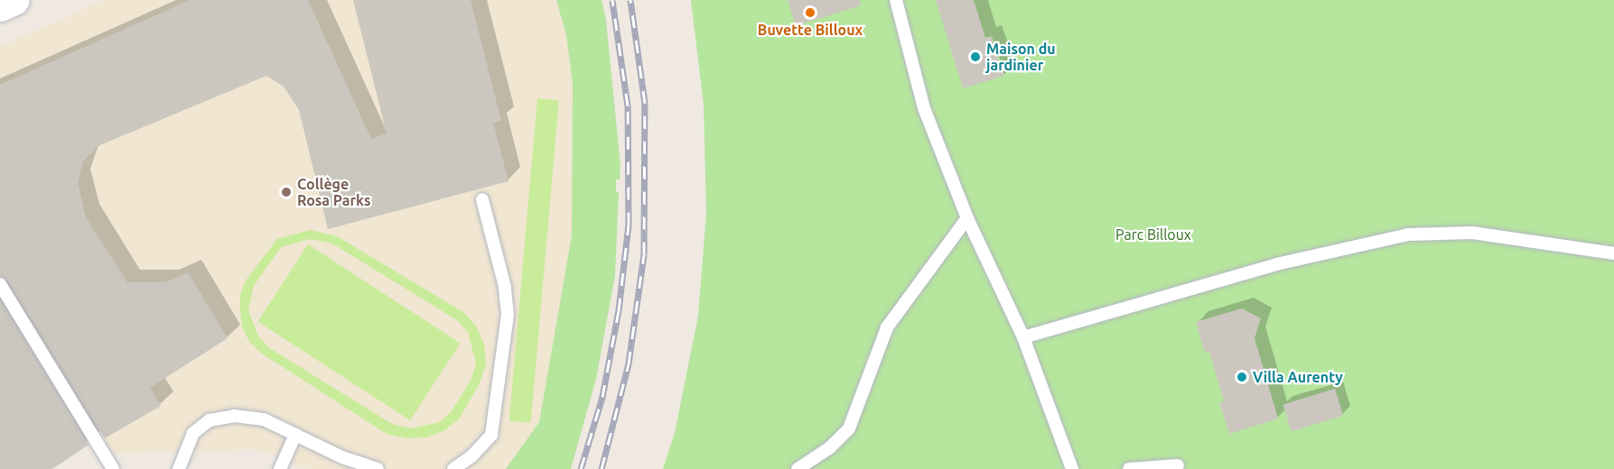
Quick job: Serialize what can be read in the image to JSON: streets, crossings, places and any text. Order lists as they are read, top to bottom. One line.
{"parks":["Parc Billoux"],"places":["Buvette Billoux","Maison du jardinier","Collège Rosa Parks","Villa Aurenty"]}
